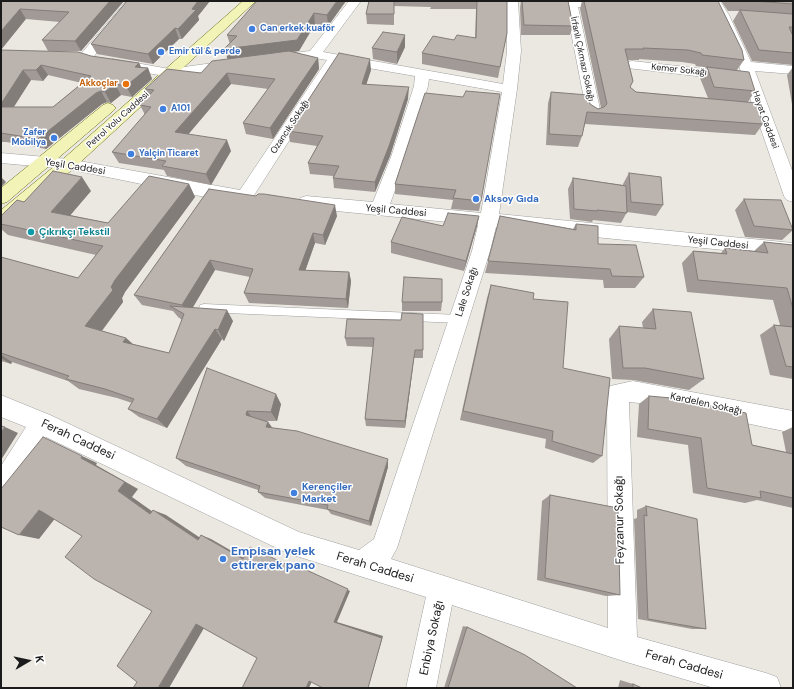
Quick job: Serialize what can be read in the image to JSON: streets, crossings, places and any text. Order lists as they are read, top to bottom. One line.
{"streets":{"main road":["Petrol Yolu Caddesi"],"street":["İrfanlı Çıkmazı Sokağı","Kemer Sokağı","Hayat Caddesi","Ozancık Sokağı","Yeşil Caddesi","Lale Sokağı","Kardelen Sokağı","Ferah Caddesi","Feyzanur Sokağı","Enbiya Sokağı"]},"crossings":[["Kemer Sokağı","Hayat Caddesi"],["Petrol Yolu Caddesi","Yeşil Caddesi"],["Ozancık Sokağı","Yeşil Caddesi"],["Yeşil Caddesi","Lale Sokağı"],["Lale Sokağı","Ferah Caddesi"],["Kardelen Sokağı","Feyzanur Sokağı"],["Ferah Caddesi","Feyzanur Sokağı"],["Ferah Caddesi","Enbiya Sokağı"]],"places":["Can erkek kuaför","Emir tül & perde","Akkoçlar","A101","Zafer Mobilya","Yalçin Ticaret","Aksoy Gıda","Çıkrıkçı Tekstil","Kerençiler Market","Empisan yelek ettirerek pano"],"north":"right"}
